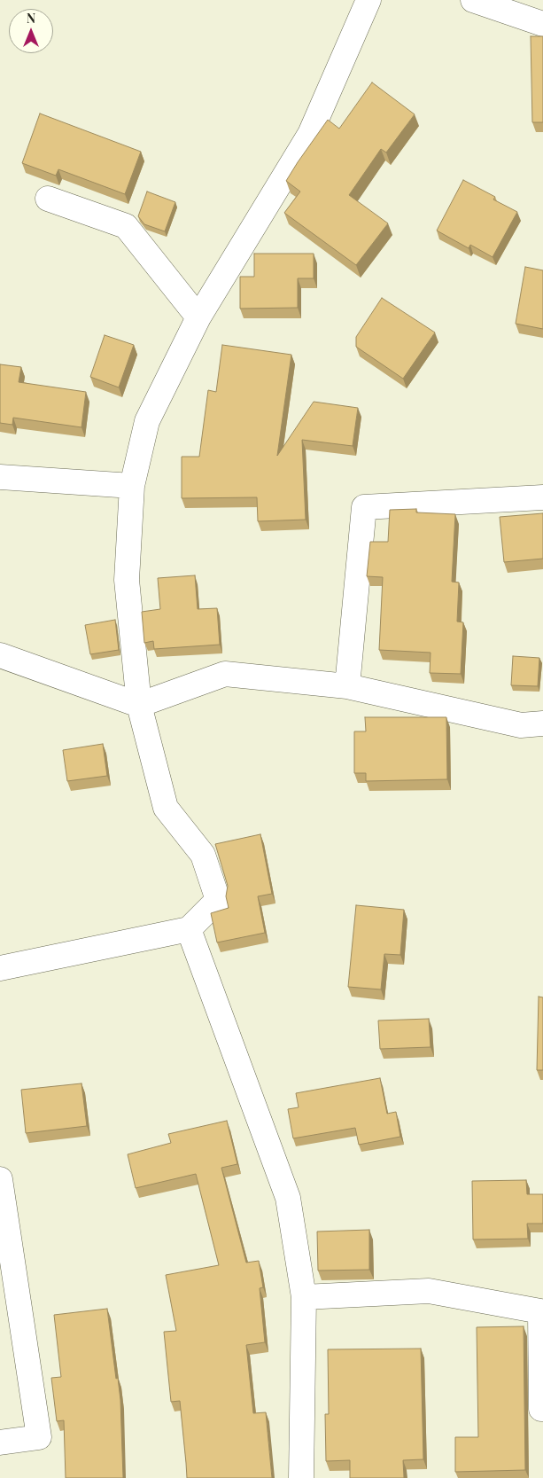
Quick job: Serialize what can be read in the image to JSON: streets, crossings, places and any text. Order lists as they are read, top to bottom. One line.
{"north":"top"}
